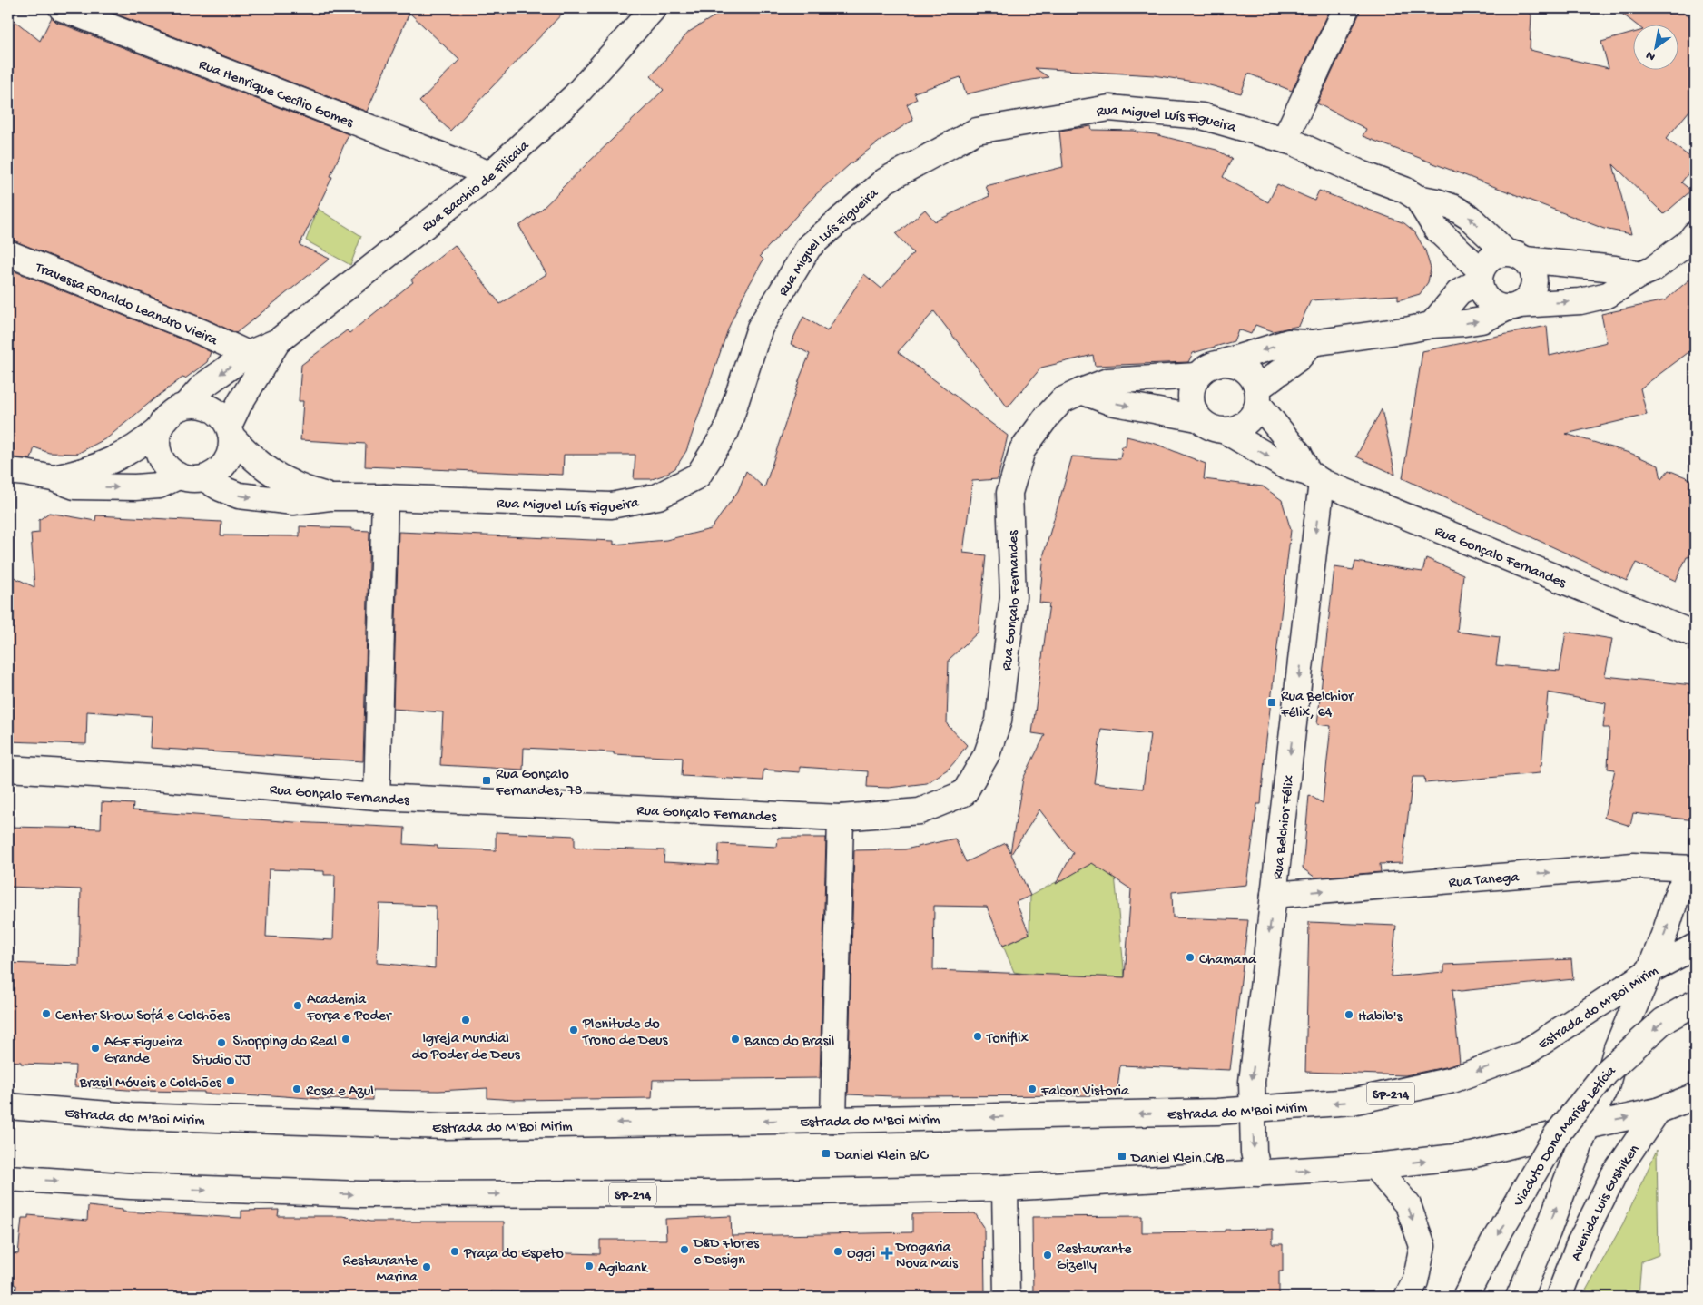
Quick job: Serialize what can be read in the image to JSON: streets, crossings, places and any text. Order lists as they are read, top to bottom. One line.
{"streets":{"street":["Rua Henrique Cecílio Gomes","Rua Miguel Luís Figueira","Rua Bacchio de Filicaia","Travessa Ronaldo Leandro Vieira","Rua Gonçalo Fernandes","Rua Belchior Félix","Rua Tanega","Estrada do M'Boi Mirim","SP-214","Viaduto Dona Marisa Letícia","Avenida Luis Gushiken"]},"crossings":[["Rua Henrique Cecílio Gomes","Rua Bacchio de Filicaia"],["Rua Miguel Luís Figueira","Rua Bacchio de Filicaia"],["Rua Bacchio de Filicaia","Travessa Ronaldo Leandro Vieira"],["Rua Gonçalo Fernandes","Rua Belchior Félix"],["Rua Belchior Félix","Rua Tanega"],["Rua Belchior Félix","Estrada do M'Boi Mirim"],["Rua Belchior Félix","SP-214"]],"one_way":["Rua Belchior Félix","Rua Tanega"],"places":{"transit":["Rua Belchior Félix, 64","Rua Gonçalo Fernandes, 78","Daniel Klein B/C","Daniel Klein C/B"],"other":["Chamana","Academia Força e Poder","Center Show Sofá e Colchões","Habib's","Igreja Mundial do Poder de Deus","Plenitude do Trono de Deus","Toniflix","Shopping do Real","Banco do Brasil","Studio JJ","AGF Figueira Grande","Brasil Móveis e Colchões","Rosa e Azul","Falcon Vistoria","D&D Flores e Design","Praça do Espeto","Oggi","Restaurante Gizelly","Agibank","Restaurante Marina"],"health":["Drogaria Nova Mais"]},"north":"bottom left"}
